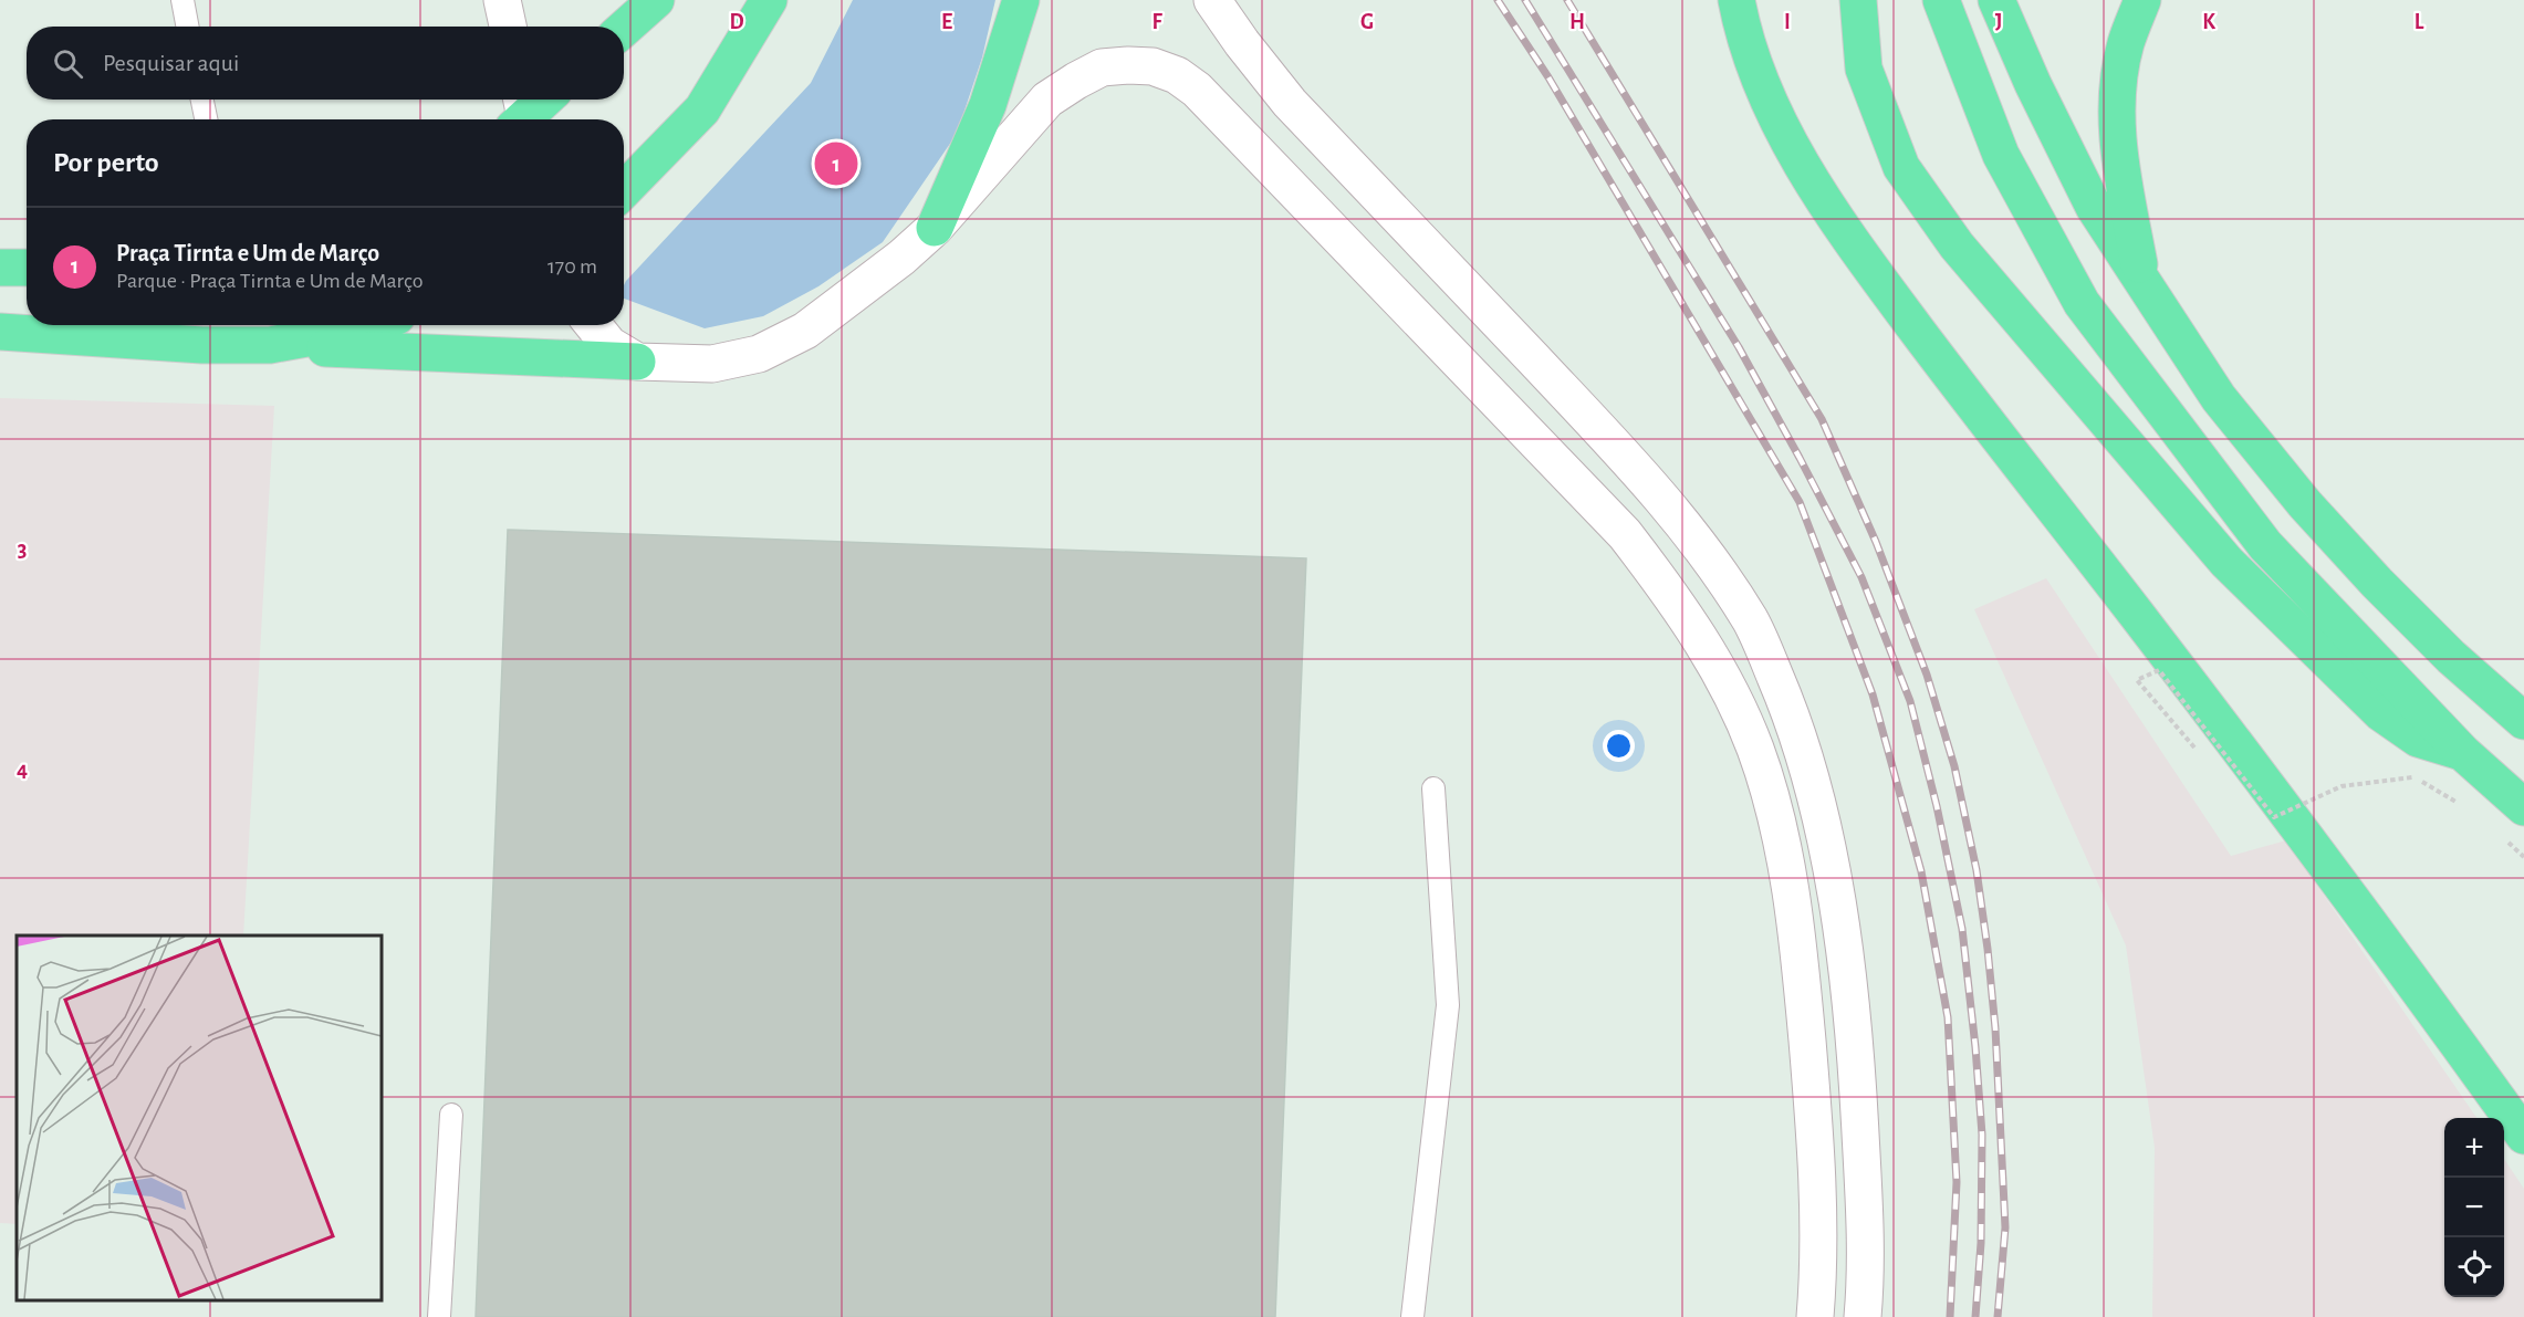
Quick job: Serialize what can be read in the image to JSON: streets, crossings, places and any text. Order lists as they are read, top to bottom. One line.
{"page":{"search":"Pesquisar aqui","heading":"Por perto","pins":"1","list":[{"mark":"1","name":"Praça Tirnta e Um de Março","note":"Parque · Praça Tirnta e Um de Março","value":"170 m"}],"map_buttons":["+","−"]},"grid":{"columns":["D","E","F","G","H","I","J","K","L"],"rows":["3","4"]}}
